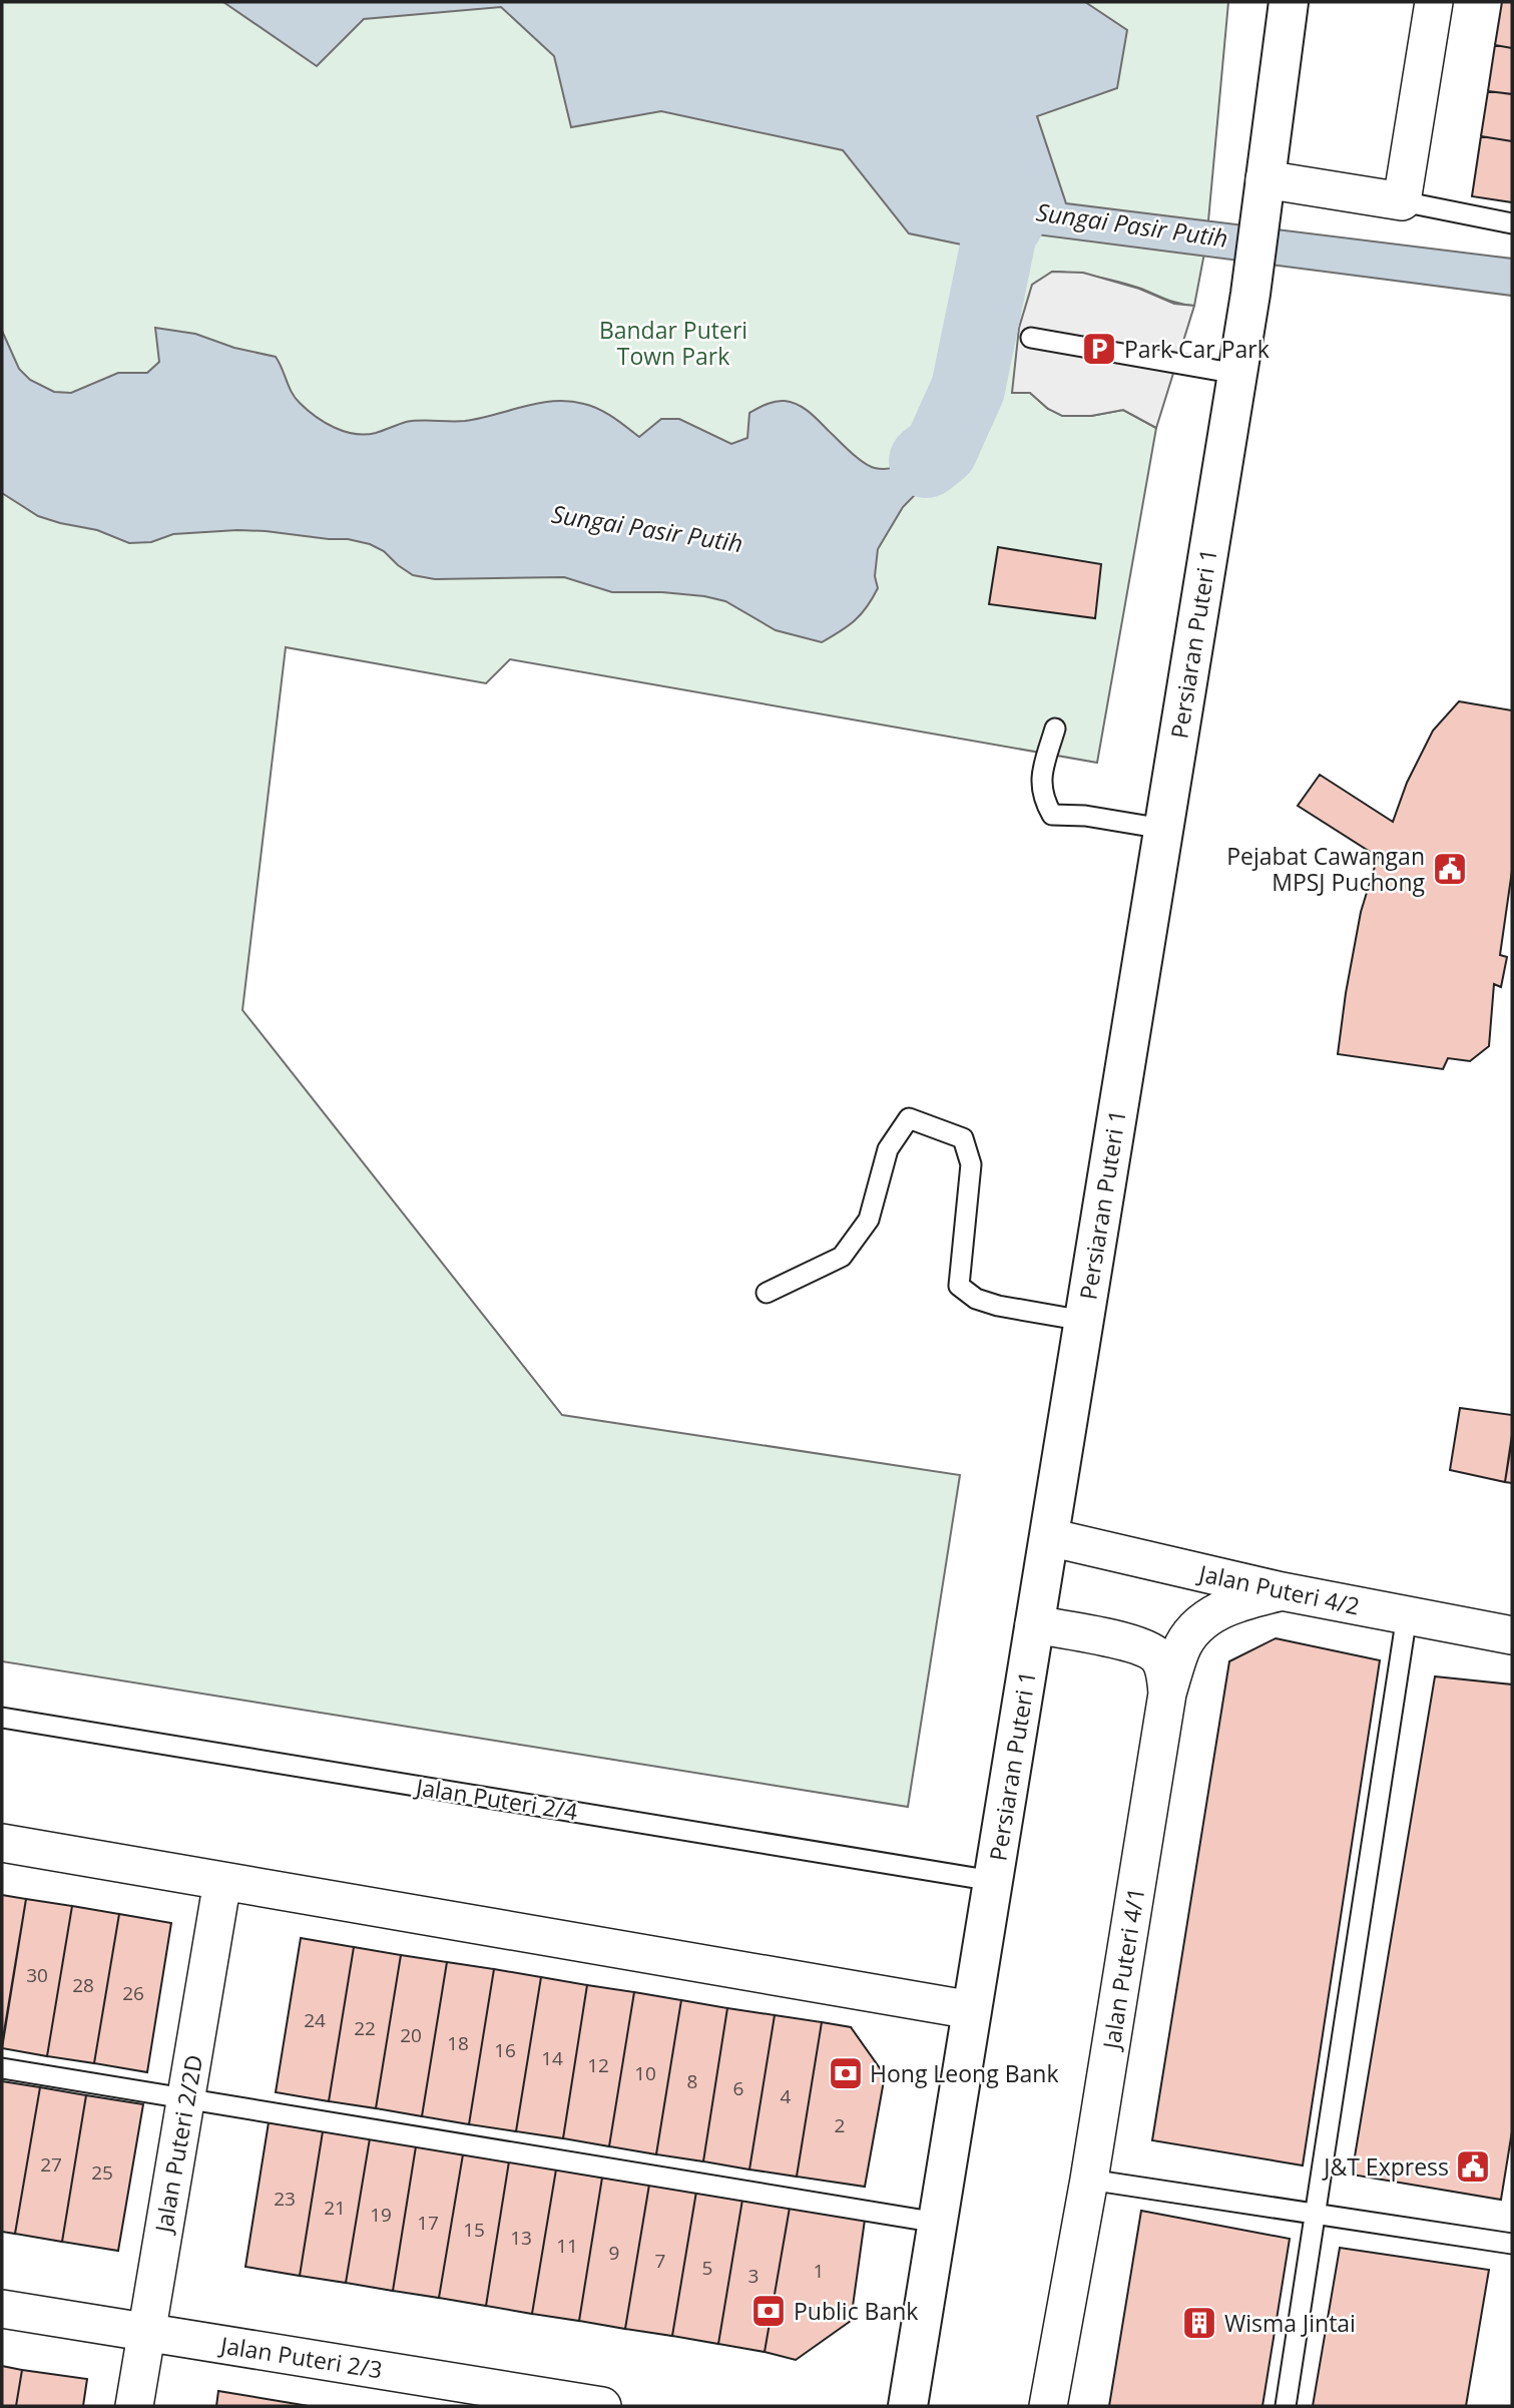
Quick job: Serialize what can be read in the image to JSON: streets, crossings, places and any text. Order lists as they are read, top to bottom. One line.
{"streets":{"street":["Persiaran Puteri 1","Jalan Puteri 4/2","Jalan Puteri 4/1","Jalan Puteri 2/2D","Jalan Puteri 2/3"],"lane":["Jalan Puteri 2/4"]},"crossings":[["Persiaran Puteri 1","Jalan Puteri 4/2"],["Persiaran Puteri 1","Jalan Puteri 2/4"],["Persiaran Puteri 1","Jalan Puteri 4/1"],["Jalan Puteri 2/2D","Jalan Puteri 2/3"]],"water":["Sungai Pasir Putih"],"parks":["Bandar Puteri Town Park"],"places":{"parking":["Park Car Park"],"public building":["Pejabat Cawangan MPSJ Puchong","J&T Express"],"bank":["Hong Leong Bank","Public Bank"],"building":["Wisma Jintai"]},"house_numbers":["30","28","26","24","22","20","18","16","14","12","10","8","6","4","2","27","25","23","21","19","17","15","13","11","9","7","5","1","3"]}
